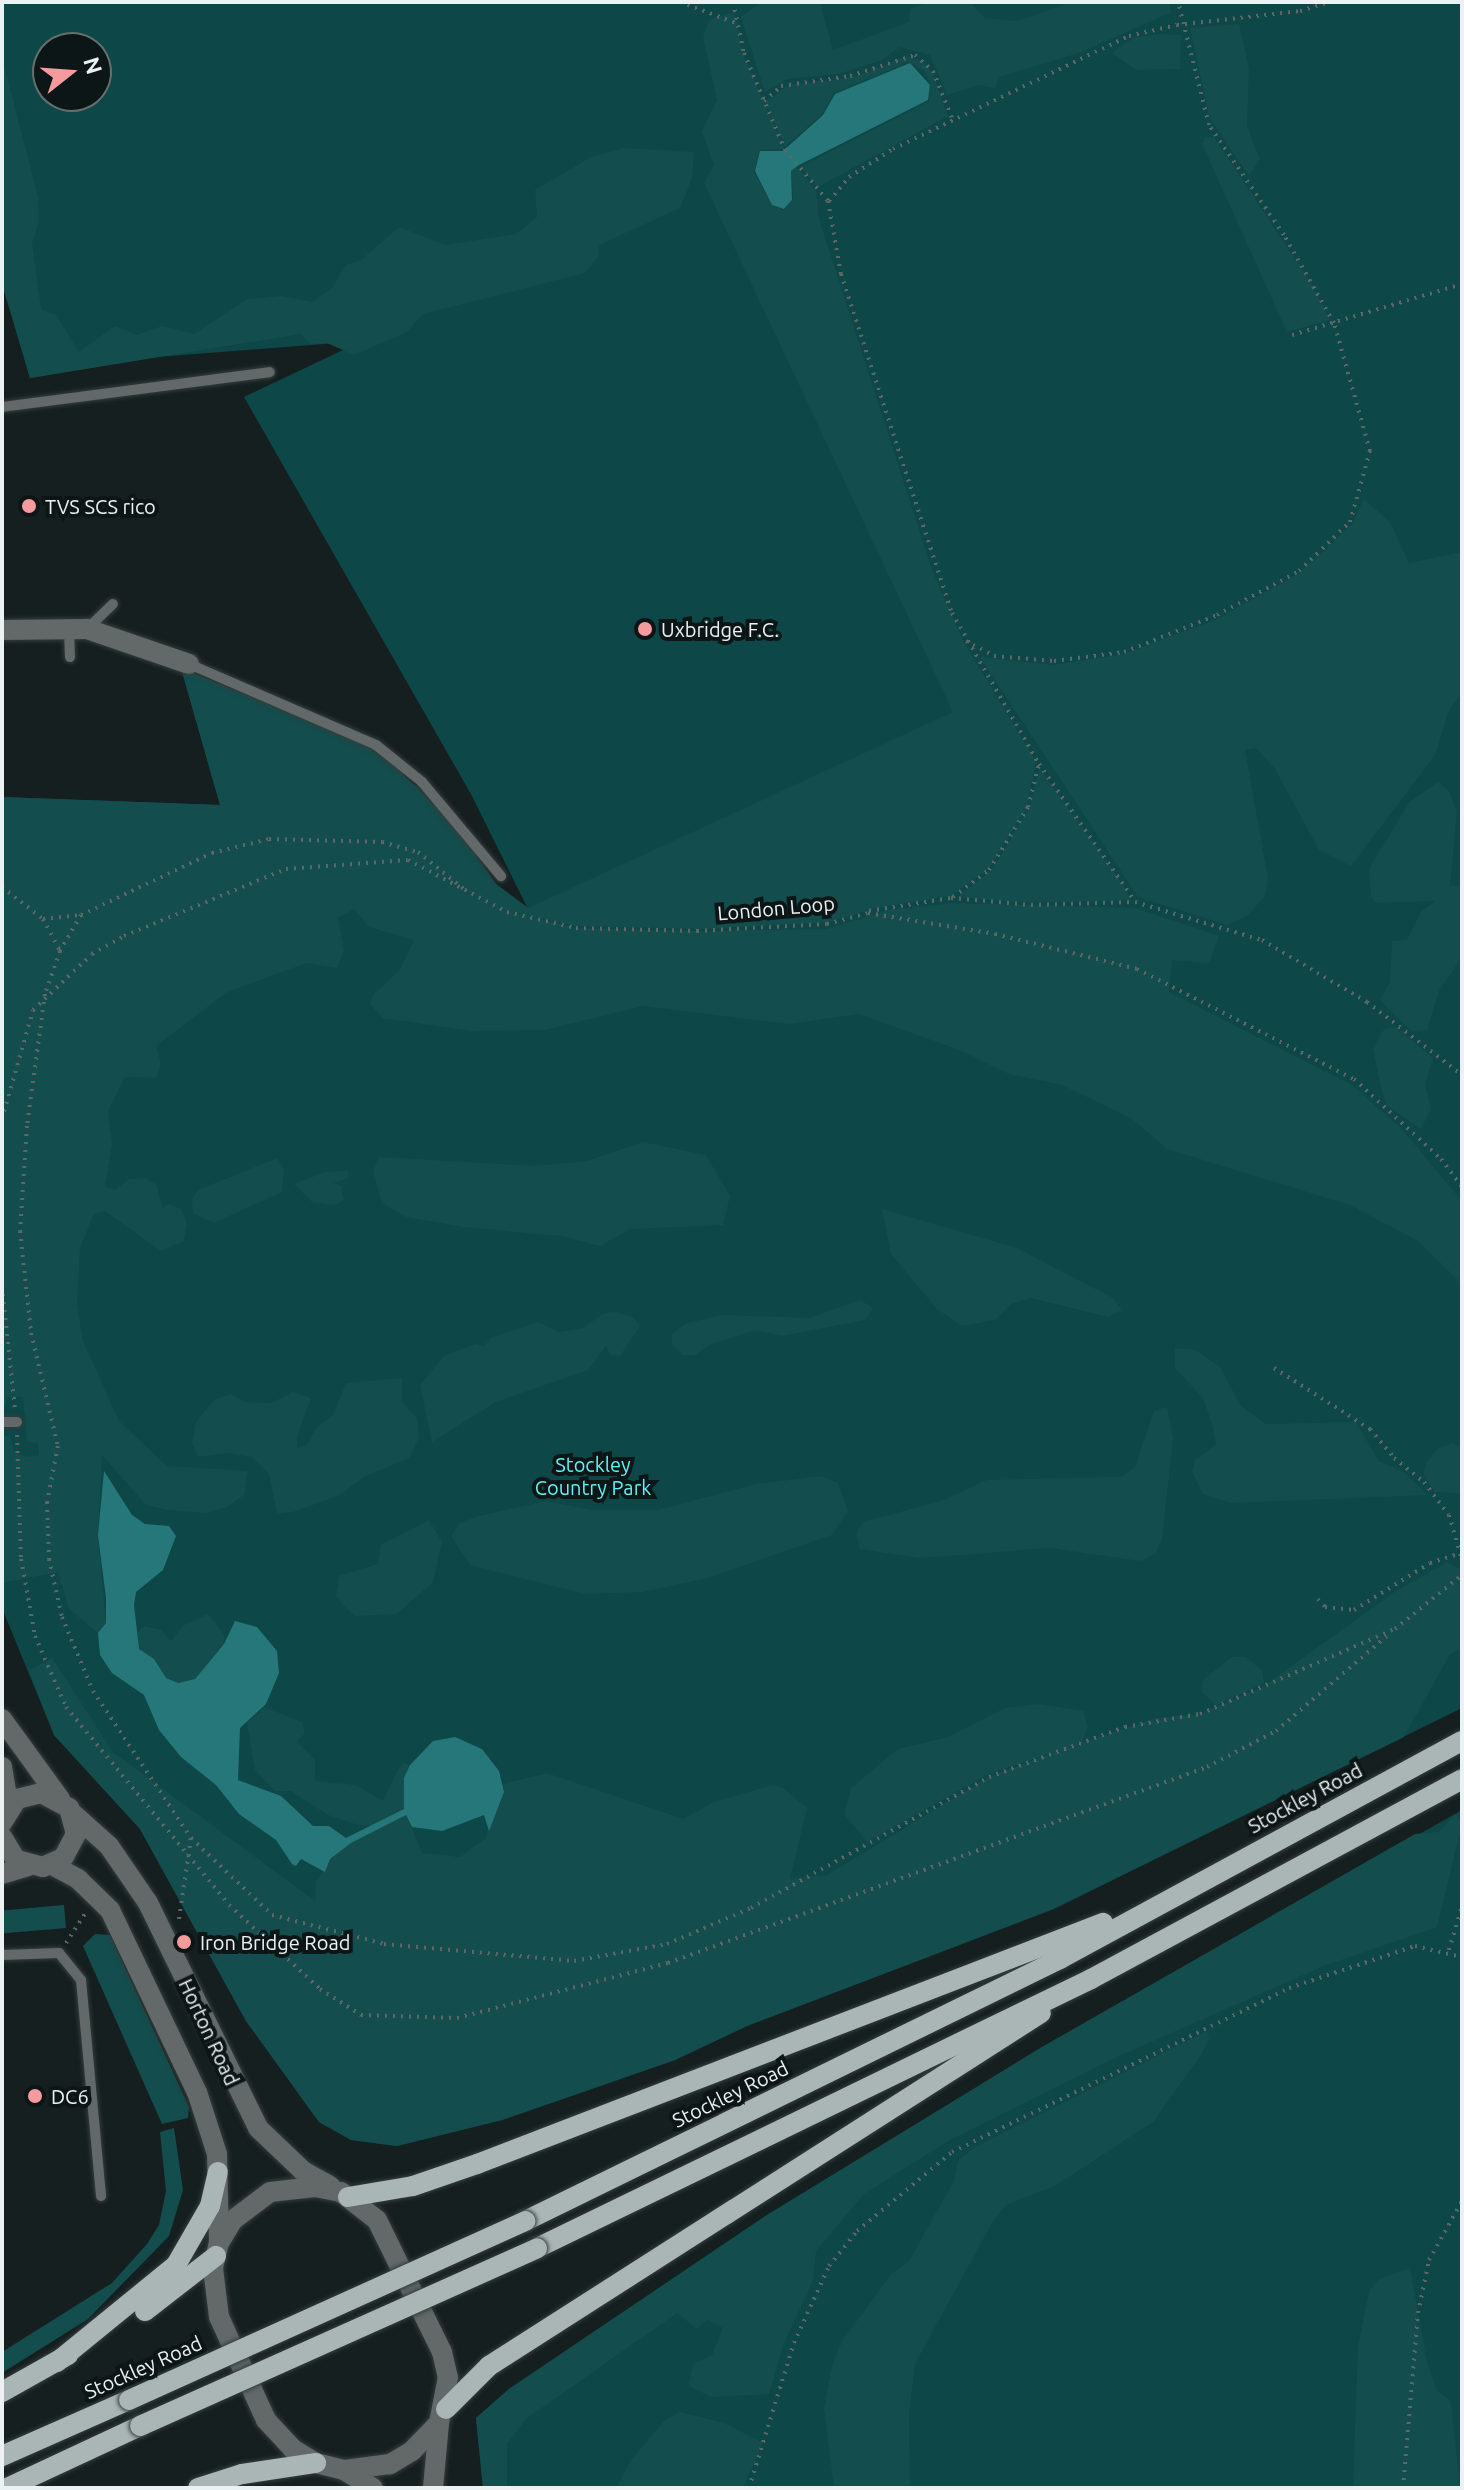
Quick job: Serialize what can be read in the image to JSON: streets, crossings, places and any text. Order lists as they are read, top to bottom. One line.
{"streets":{"main road":["Stockley Road"],"street":["Horton Road"],"path":["London Loop"]},"parks":["Stockley Country Park"],"places":["TVS SCS rico","Uxbridge F.C.","Iron Bridge Road","DC6"],"north":"right"}
